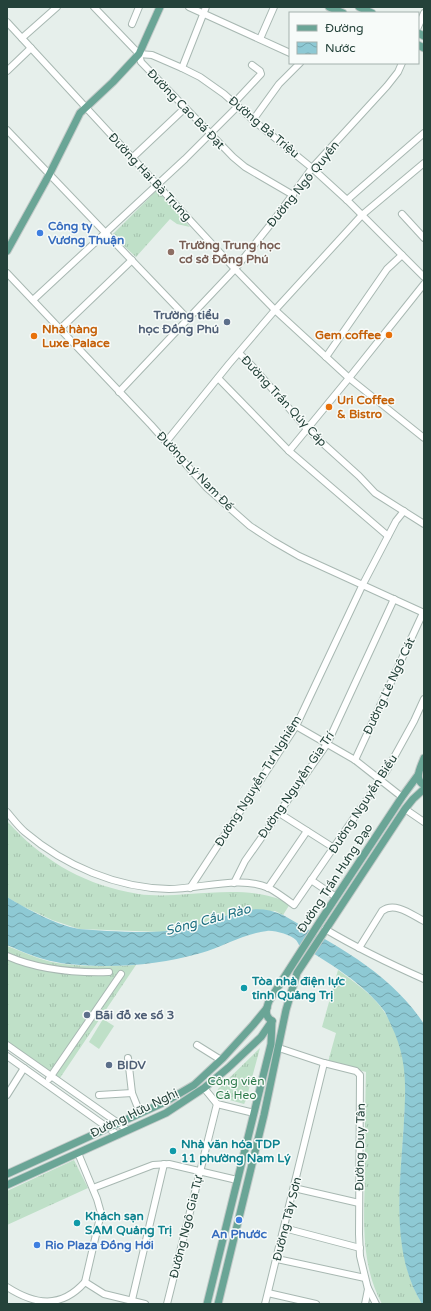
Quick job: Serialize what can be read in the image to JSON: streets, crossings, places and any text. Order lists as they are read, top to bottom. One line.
{"streets":{"main road":["Đường Trần Hưng Đạo","Đường Hữu Nghị"],"street":["Đường Cao Bá Đạt","Đường Bà Triệu","Đường Hai Bà Trưng","Đường Ngô Quyền","Đường Trần Qúy Cáp","Đường Lý Nam Đế","Đường Lê Ngô Cát","Đường Nguyễn Tư Nghiêm","Đường Nguyễn Gia Trí","Đường Nguyễn Biểu","Đường Duy Tân","Đường Tây Sơn","Đường Ngô Gia Tự"]},"crossings":[["Đường Cao Bá Đạt","Đường Bà Triệu"],["Đường Cao Bá Đạt","Đường Ngô Quyền"],["Đường Bà Triệu","Đường Ngô Quyền"],["Đường Hai Bà Trưng","Đường Ngô Quyền"],["Đường Ngô Quyền","Đường Lý Nam Đế"],["Đường Trần Qúy Cáp","Đường Nguyễn Tư Nghiêm"],["Đường Lý Nam Đế","Đường Lê Ngô Cát"],["Đường Lý Nam Đế","Đường Nguyễn Tư Nghiêm"],["Đường Lý Nam Đế","Đường Nguyễn Gia Trí"],["Đường Trần Hưng Đạo","Đường Hữu Nghị"],["Đường Trần Hưng Đạo","Đường Duy Tân"],["Đường Duy Tân","Đường Tây Sơn"]],"water":["Sông Cầu Rào"],"parks":["Công viên Cá Heo"],"places":["Công ty Vương Thuận","Trường Trung học cơ sở Đồng Phú","Trường tiểu học Đồng Phú","Gem coffee","Nhà hàng Luxe Palace","Uri Coffee & Bistro","Tòa nhà điện lực tỉnh Quảng Trị","Bãi đỗ xe số 3","BIDV","Nhà văn hóa TDP 11 phường Nam Lý","An Phước","Khách sạn SAM Quảng Trị","Rio Plaza Đồng Hới"],"legend":["Đường","Nước"]}
